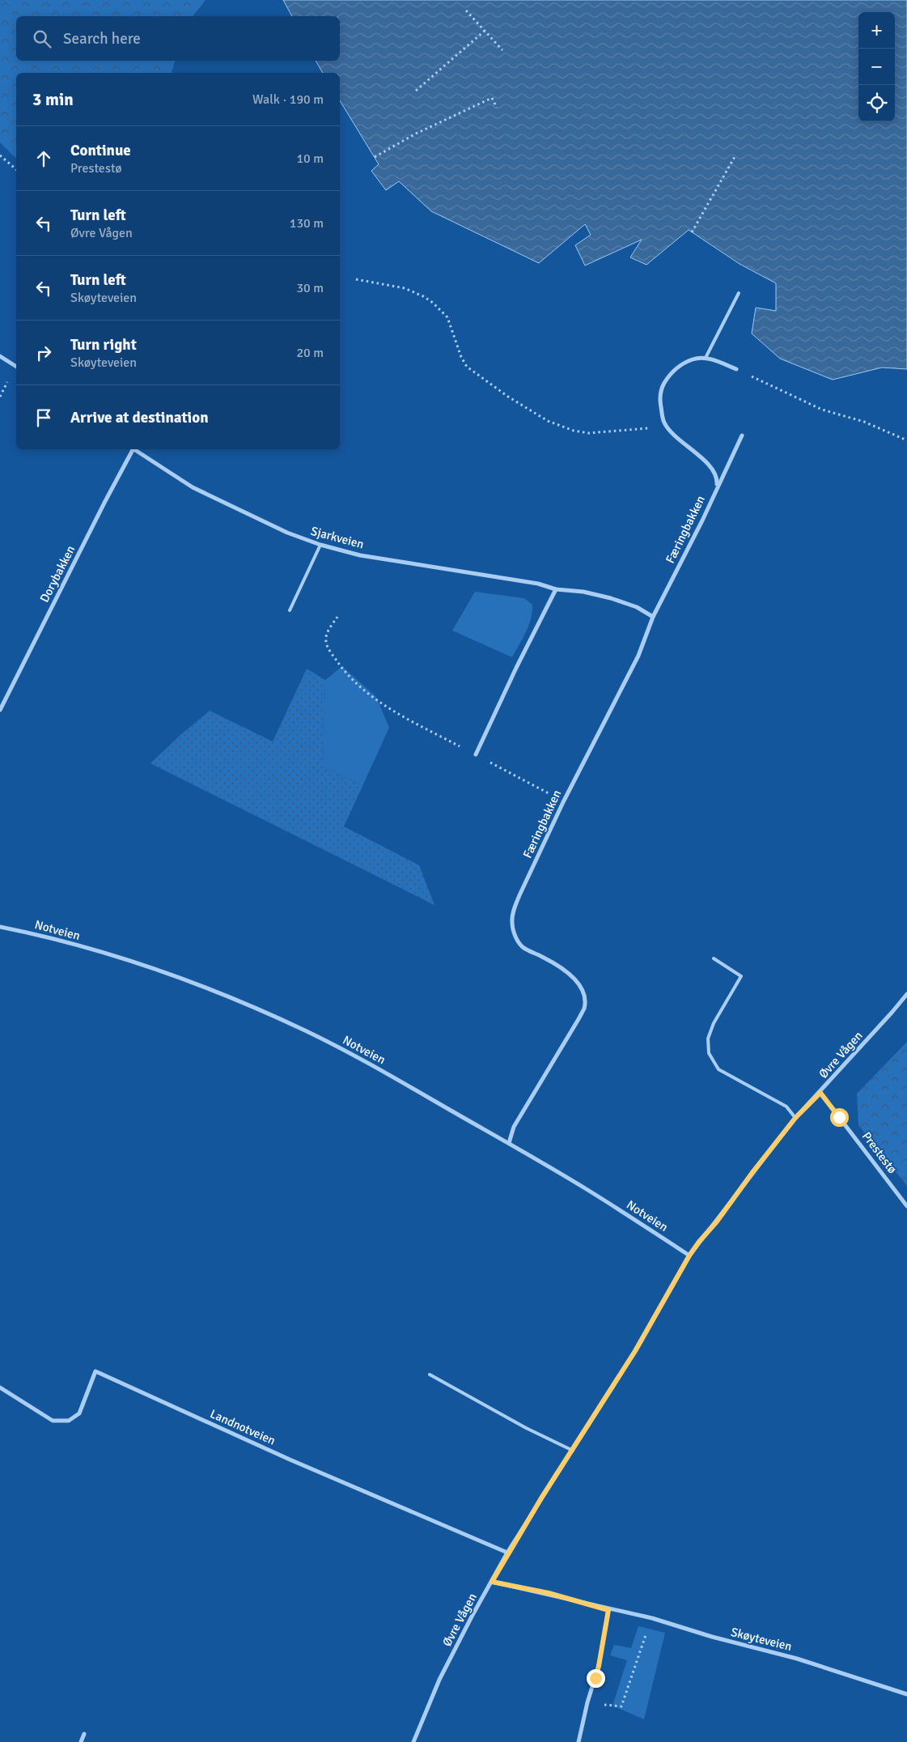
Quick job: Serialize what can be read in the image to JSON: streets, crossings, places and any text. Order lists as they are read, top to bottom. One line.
{"streets":{"street":["Færingbakken","Sjarkveien","Dorybakken","Notveien","Øvre Vågen","Prestestø","Landnotveien","Skøyteveien"]},"crossings":[["Færingbakken","Sjarkveien"],["Færingbakken","Notveien"],["Notveien","Øvre Vågen"],["Øvre Vågen","Prestestø"],["Øvre Vågen","Landnotveien"],["Øvre Vågen","Skøyteveien"]],"page":{"map_buttons":["+","−"],"search":"Search here","heading":["3 min","Walk · 190 m"],"list":[["Continue","Prestestø","10 m"],["Turn left","Øvre Vågen","130 m"],["Turn left","Skøyteveien","30 m"],["Turn right","Skøyteveien","20 m"],"Arrive at destination"]}}
